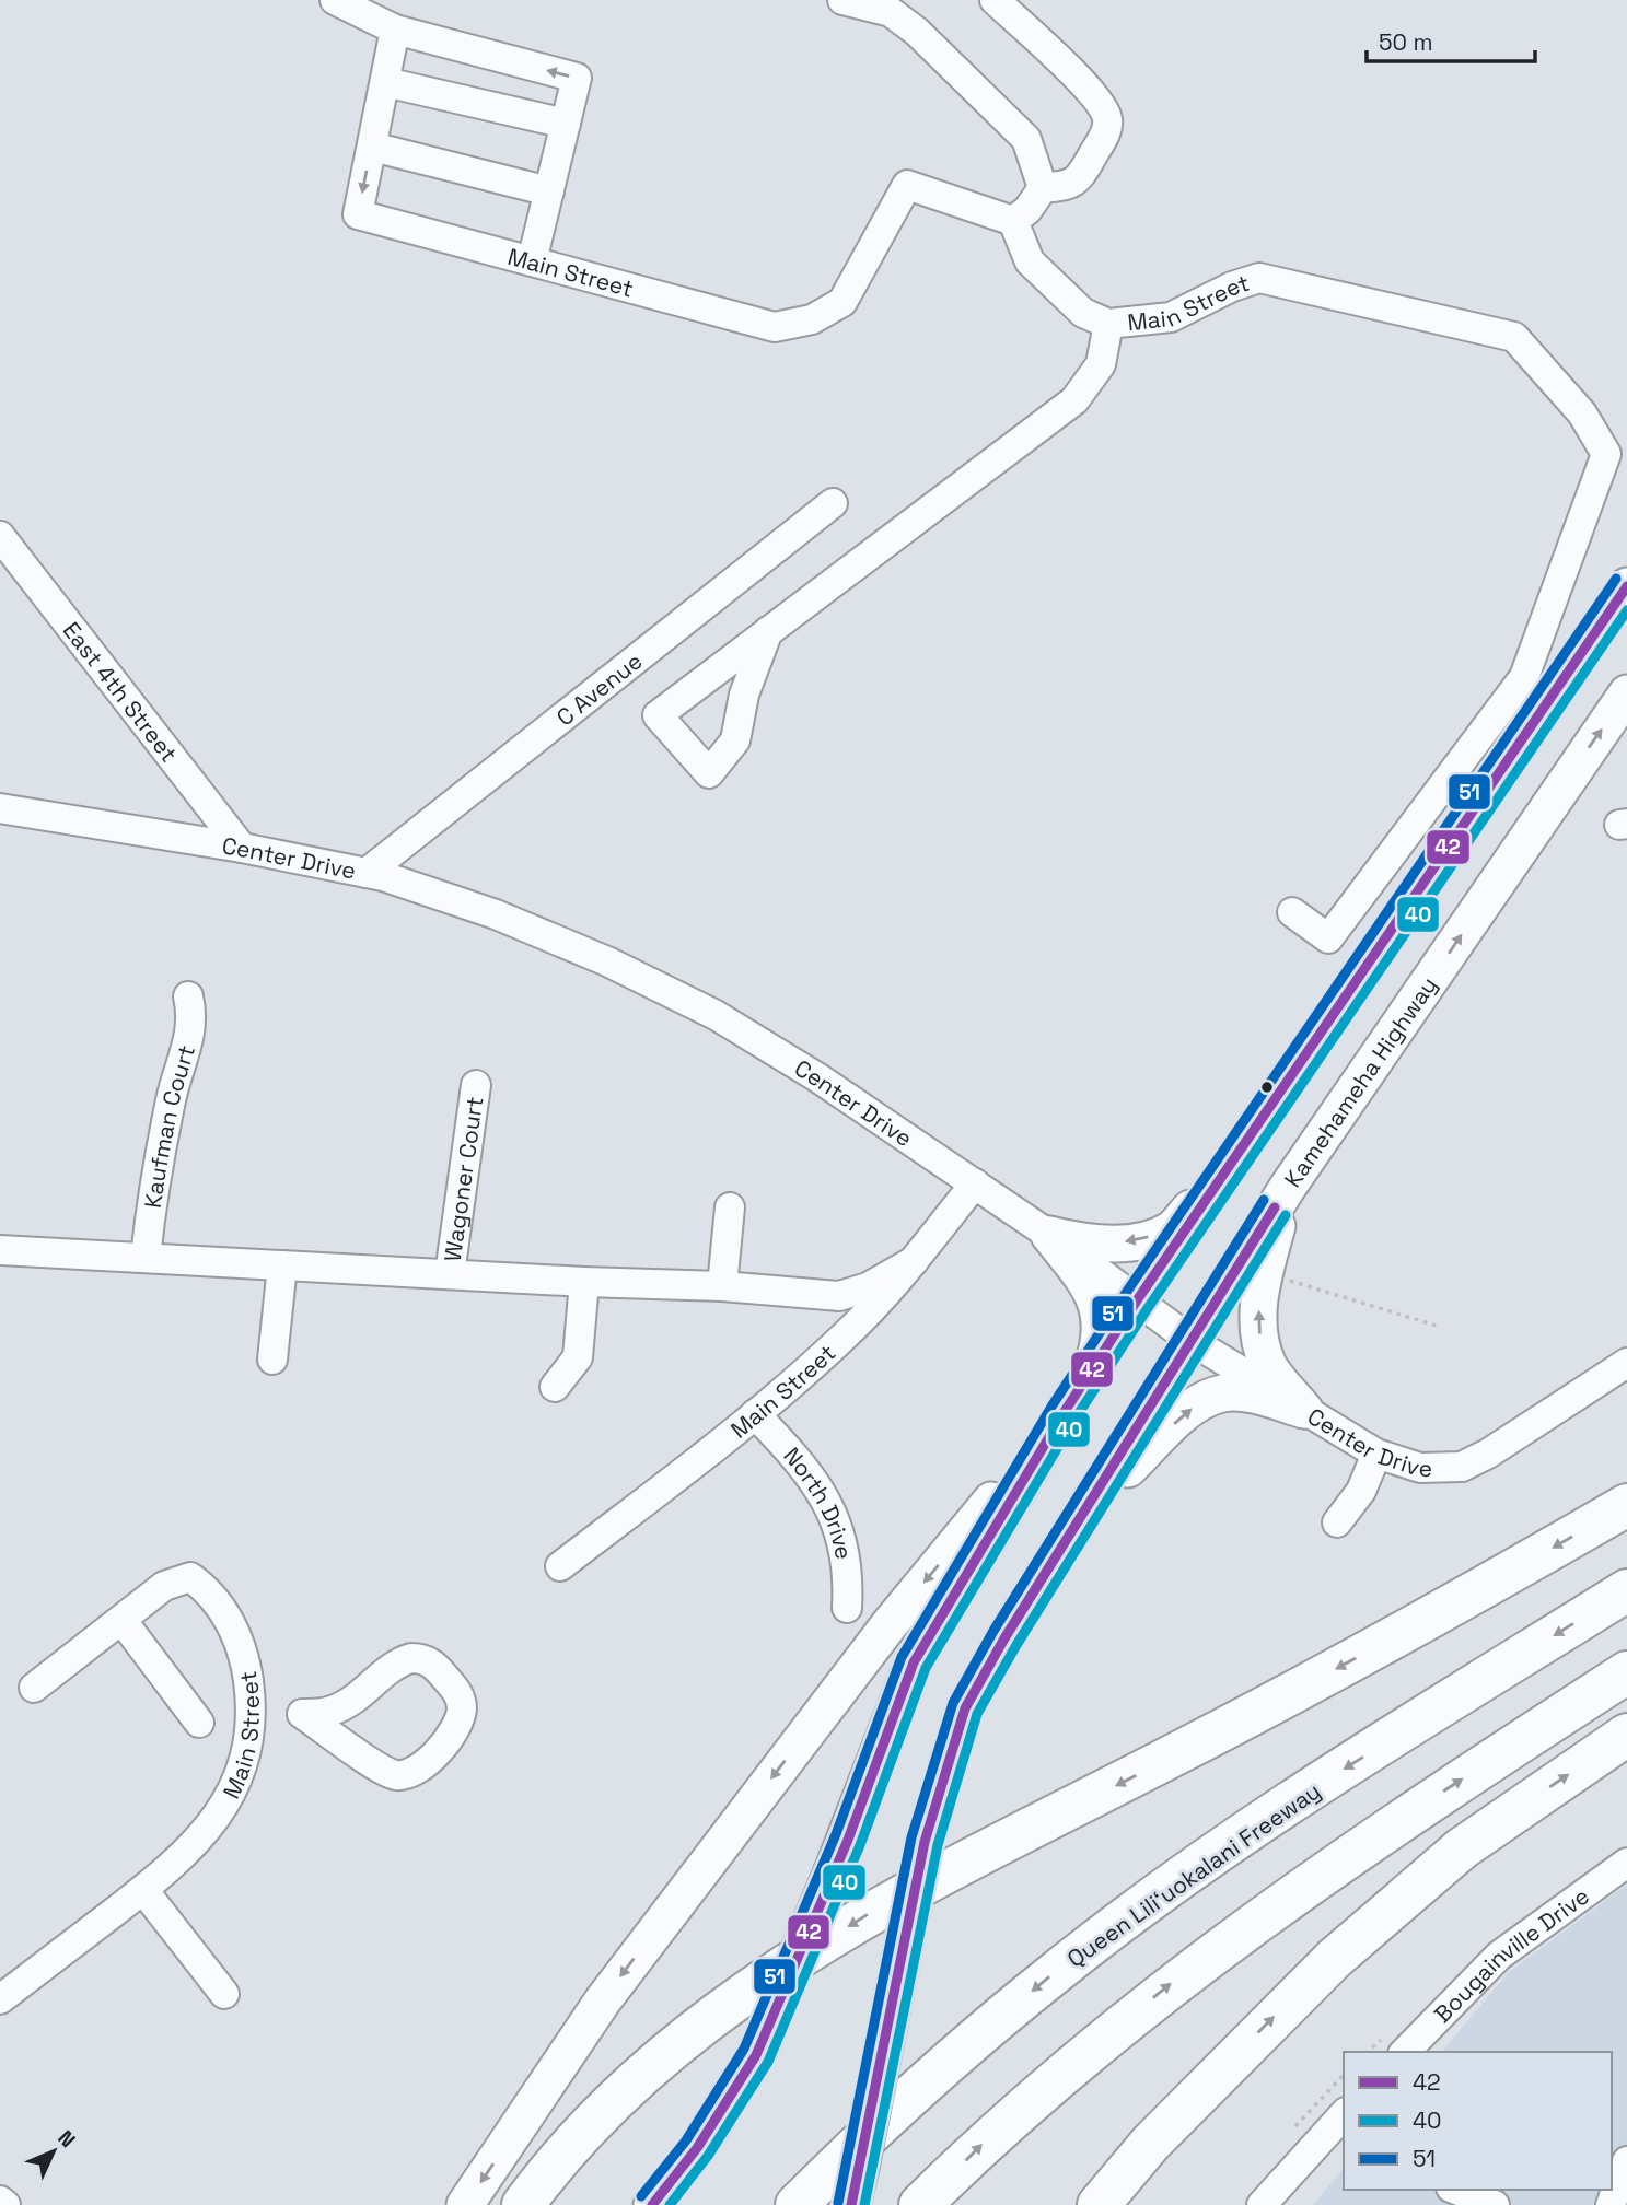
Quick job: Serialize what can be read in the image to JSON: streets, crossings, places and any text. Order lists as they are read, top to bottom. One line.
{"streets":{"highway":["Queen Liliʻuokalani Freeway"],"main road":["Kamehameha Highway"],"street":["Main Street","C Avenue","East 4th Street","Center Drive","Kaufman Court","Wagoner Court","North Drive","Bougainville Drive"]},"crossings":[["Main Street","Center Drive"],["Main Street","North Drive"],["C Avenue","Center Drive"],["East 4th Street","Center Drive"],["Center Drive","Kamehameha Highway"]],"lines":["transit line 51","transit line 42","transit line 40"],"legend":["42","40","51"],"scale_bar":"50 m","north":"top right"}
